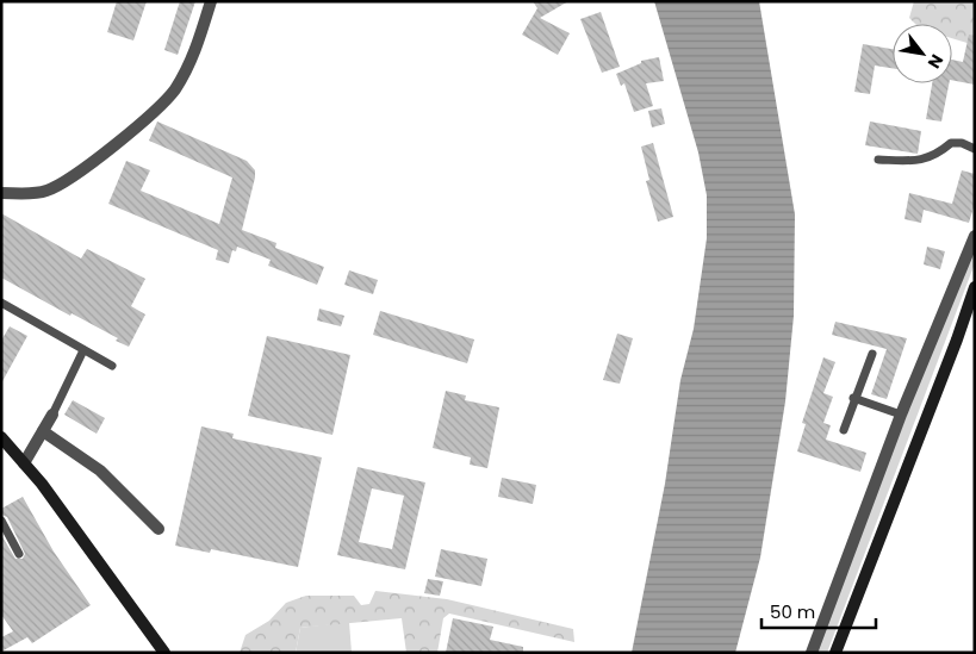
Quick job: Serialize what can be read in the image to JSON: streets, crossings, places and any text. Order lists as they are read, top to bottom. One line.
{"scale_bar":"50 m","north":"bottom right"}
